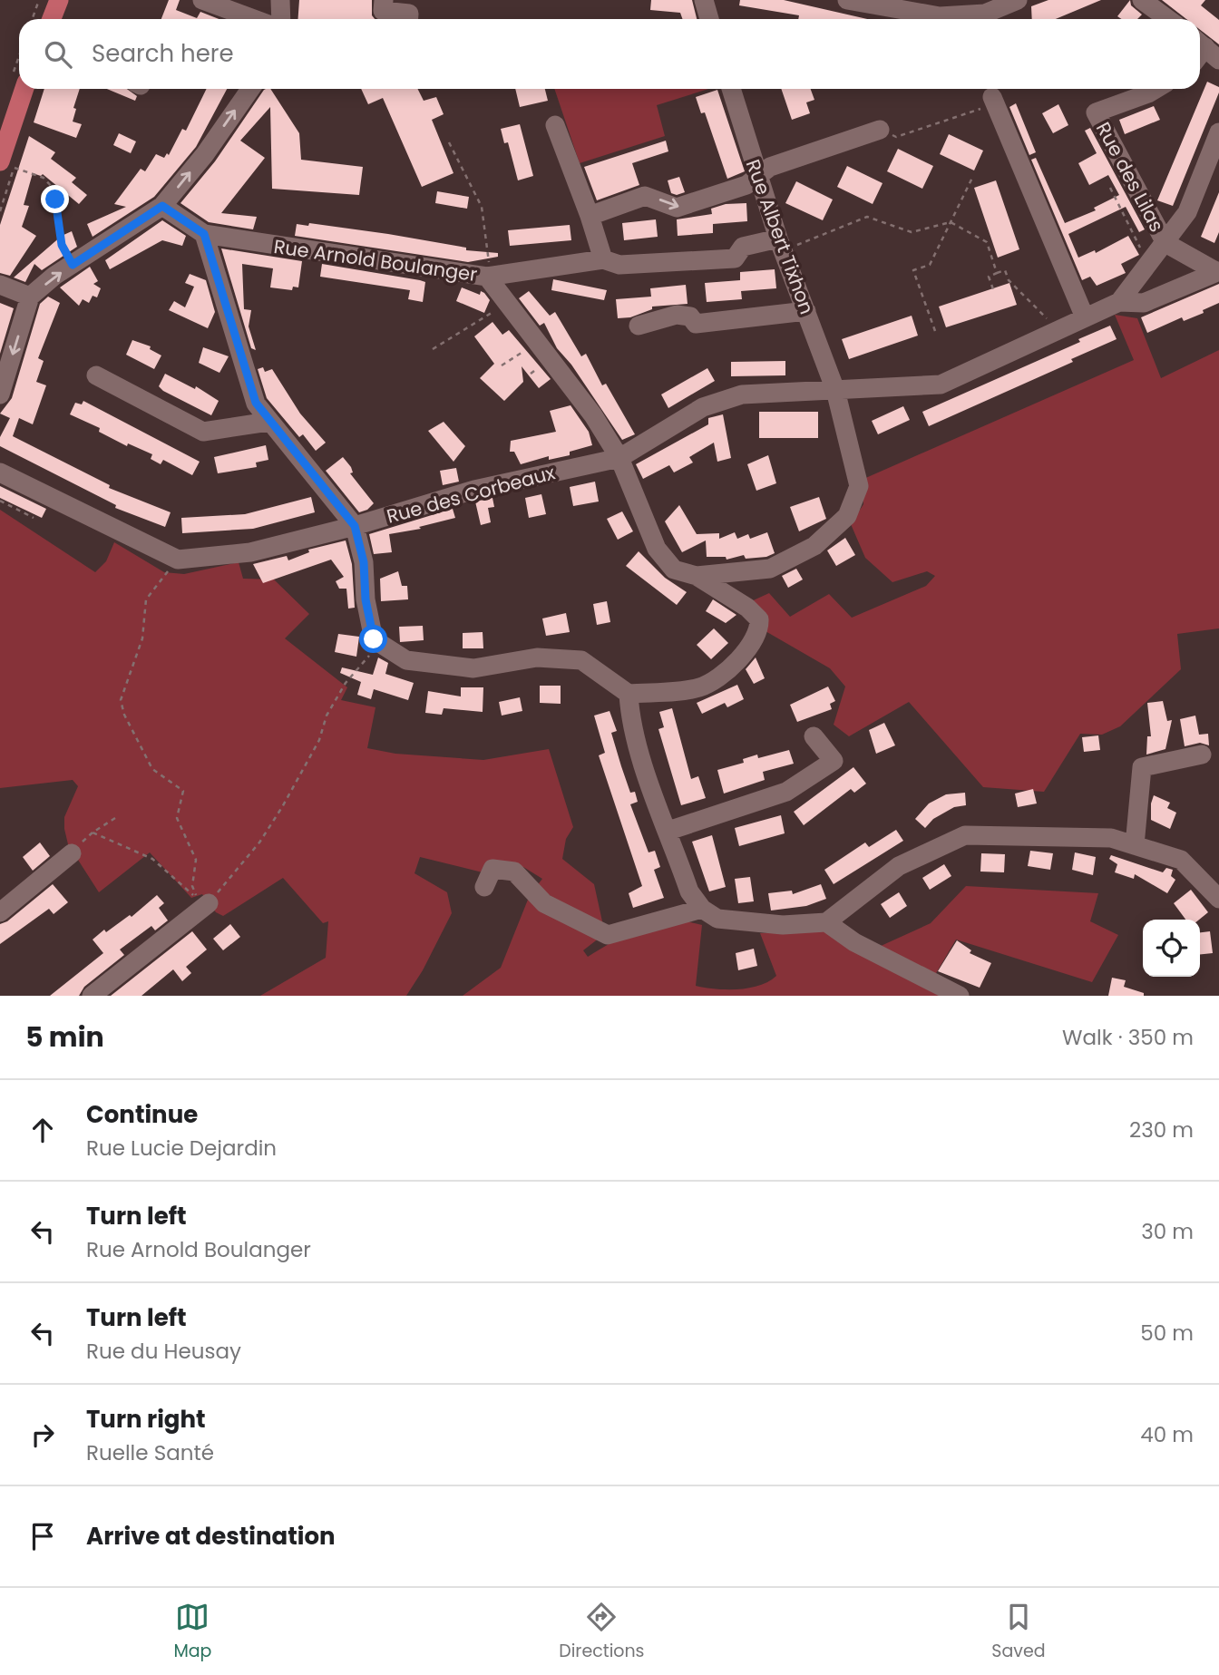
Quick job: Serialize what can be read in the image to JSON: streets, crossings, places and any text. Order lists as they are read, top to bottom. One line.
{"streets":{"street":["Rue des Lilas","Rue Albert Tixhon","Rue Arnold Boulanger","Rue des Corbeaux"]},"crossings":[["Rue Albert Tixhon","Rue Arnold Boulanger"],["Rue Albert Tixhon","Rue des Corbeaux"],["Rue Arnold Boulanger","Rue des Corbeaux"]],"page":{"search":"Search here","heading":["5 min","Walk · 350 m"],"list":[["Continue","Rue Lucie Dejardin","230 m"],["Turn left","Rue Arnold Boulanger","30 m"],["Turn left","Rue du Heusay","50 m"],["Turn right","Ruelle Santé","40 m"],"Arrive at destination"],"nav":["Map","Directions","Saved"]}}
